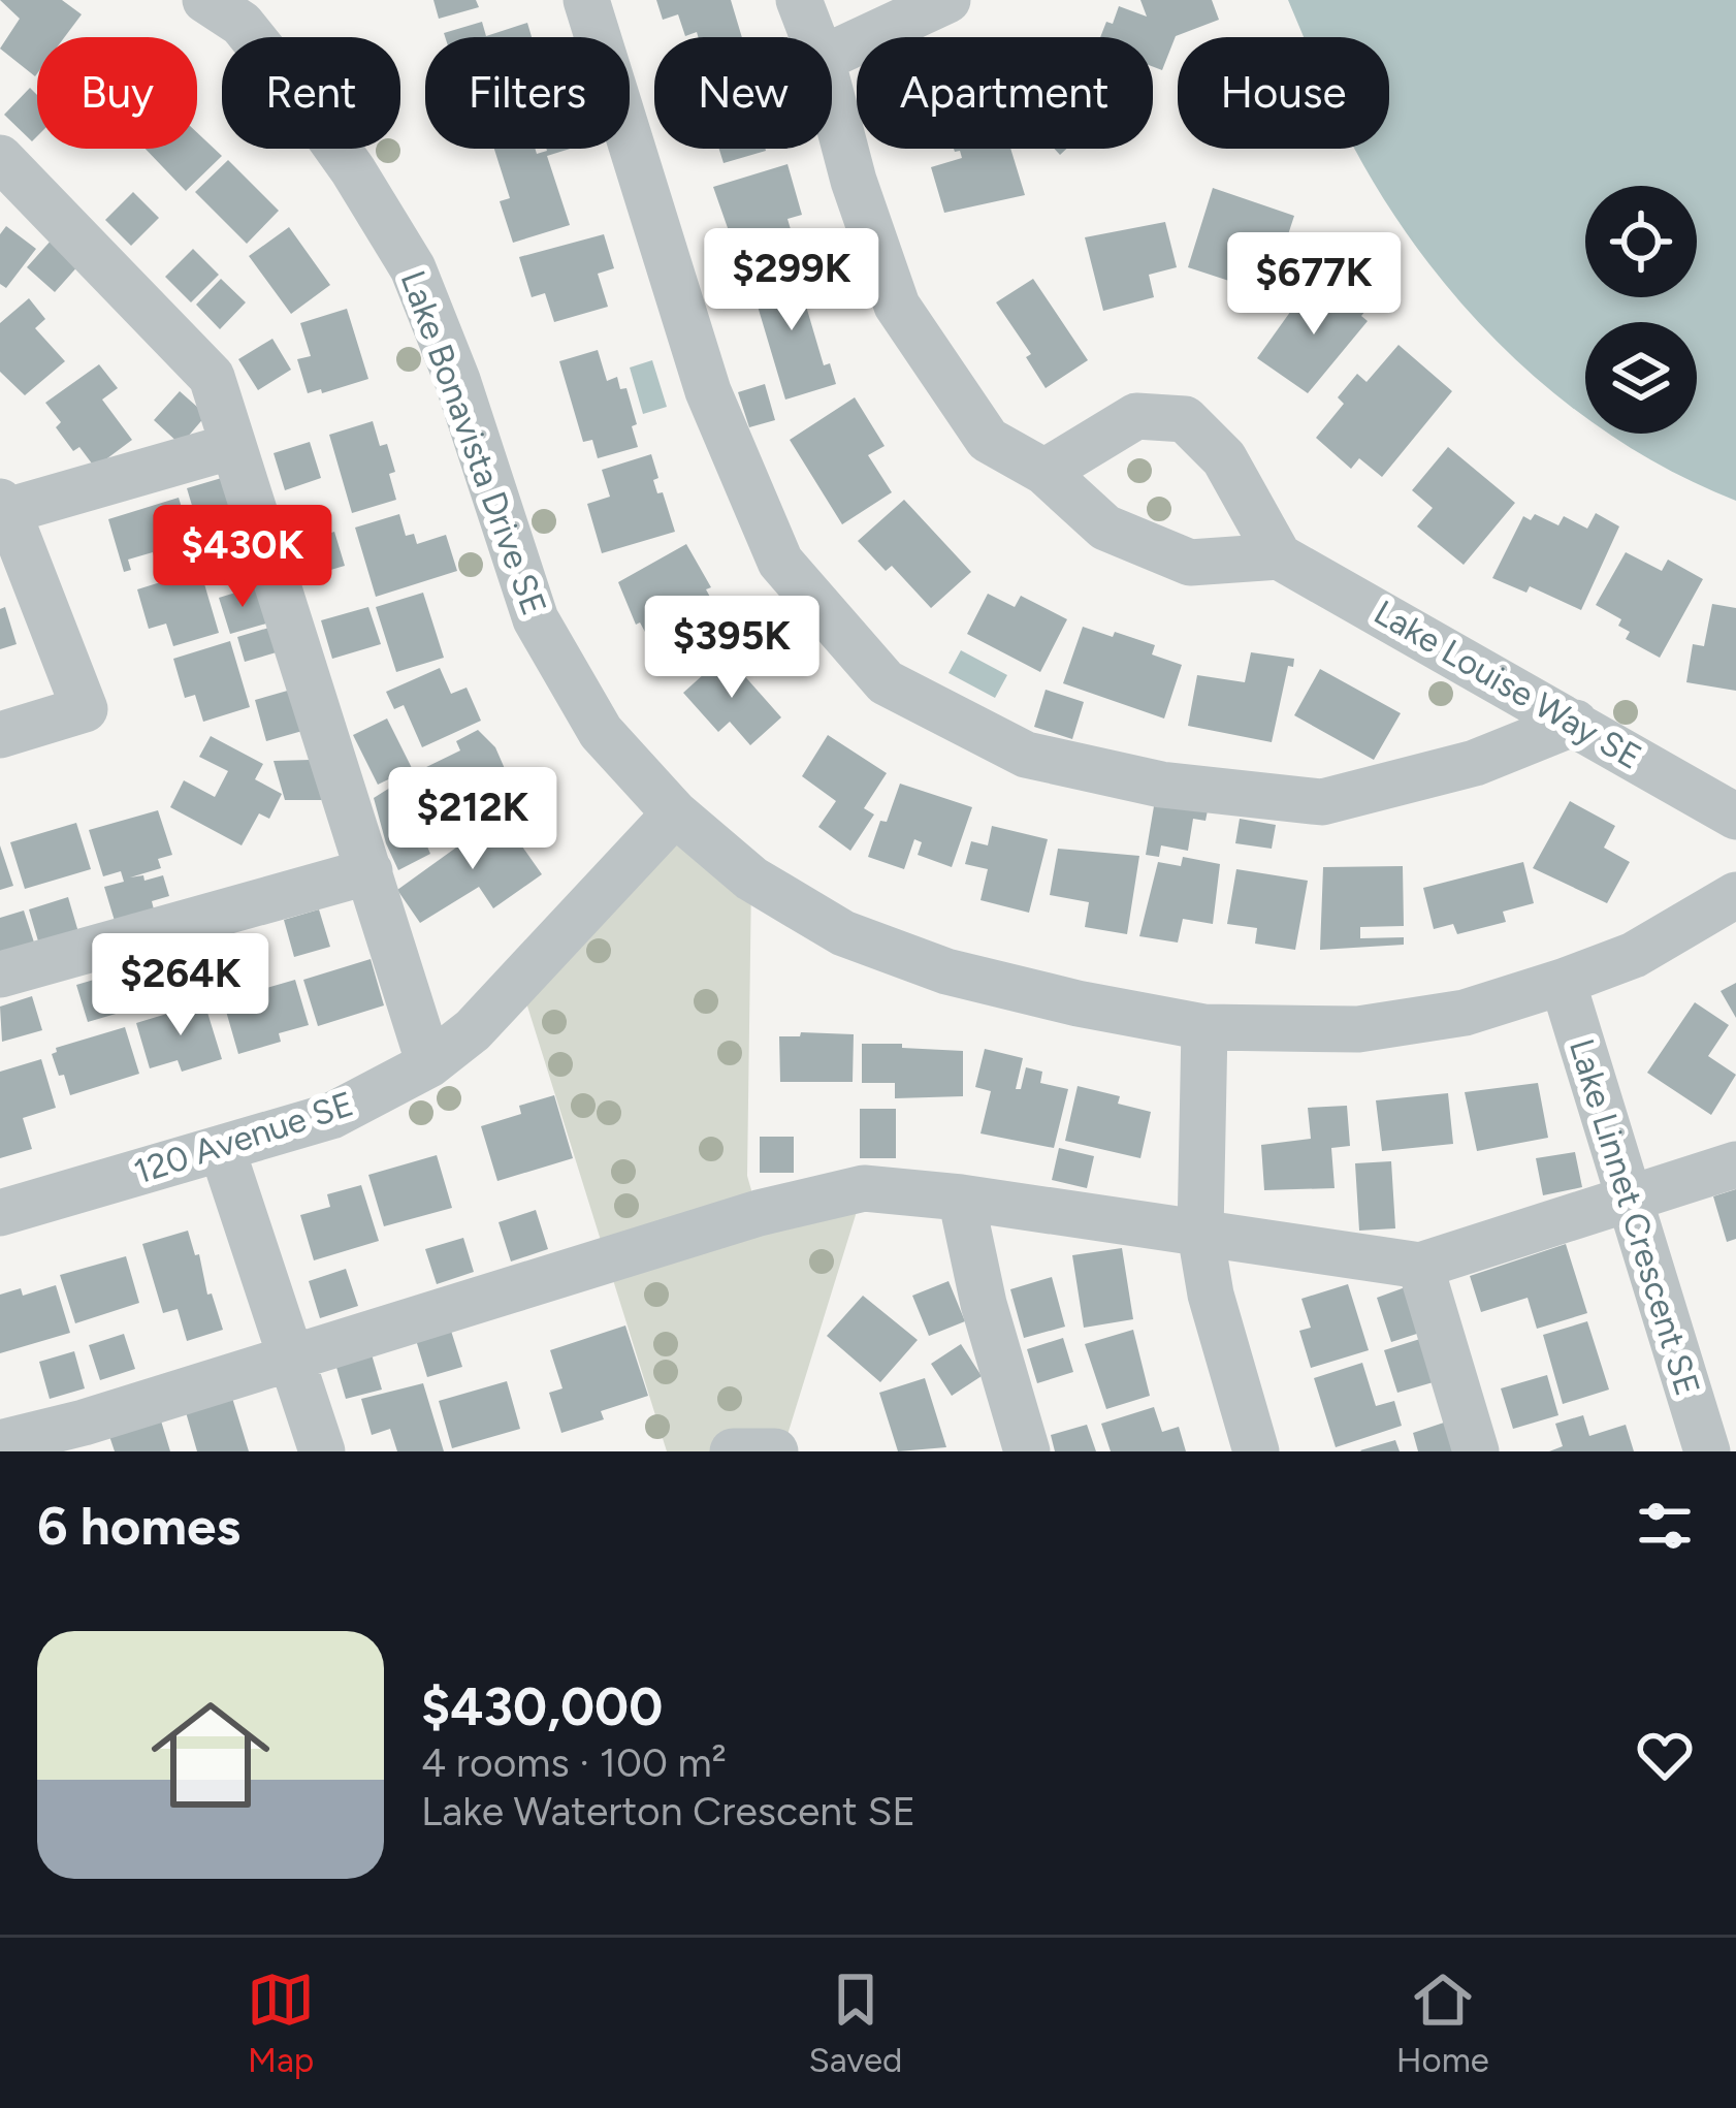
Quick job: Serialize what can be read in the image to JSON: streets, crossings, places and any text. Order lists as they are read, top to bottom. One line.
{"streets":{"street":["Lake Bonavista Drive SE","Lake Louise Way SE","120 Avenue SE","Lake Linnet Crescent SE"]},"crossings":[["Lake Bonavista Drive SE","120 Avenue SE"],["Lake Bonavista Drive SE","Lake Linnet Crescent SE"]],"page":{"chip":["Buy","Rent","Filters","New","Apartment","House"],"price":["$299K","$677K","$430K","$395K","$212K","$264K"],"heading":"6 homes","list":[{"name":"$430,000","note":"4 rooms · 100 m² · Lake Waterton Crescent SE"}],"tabs":["Map","Saved","Home"]}}
